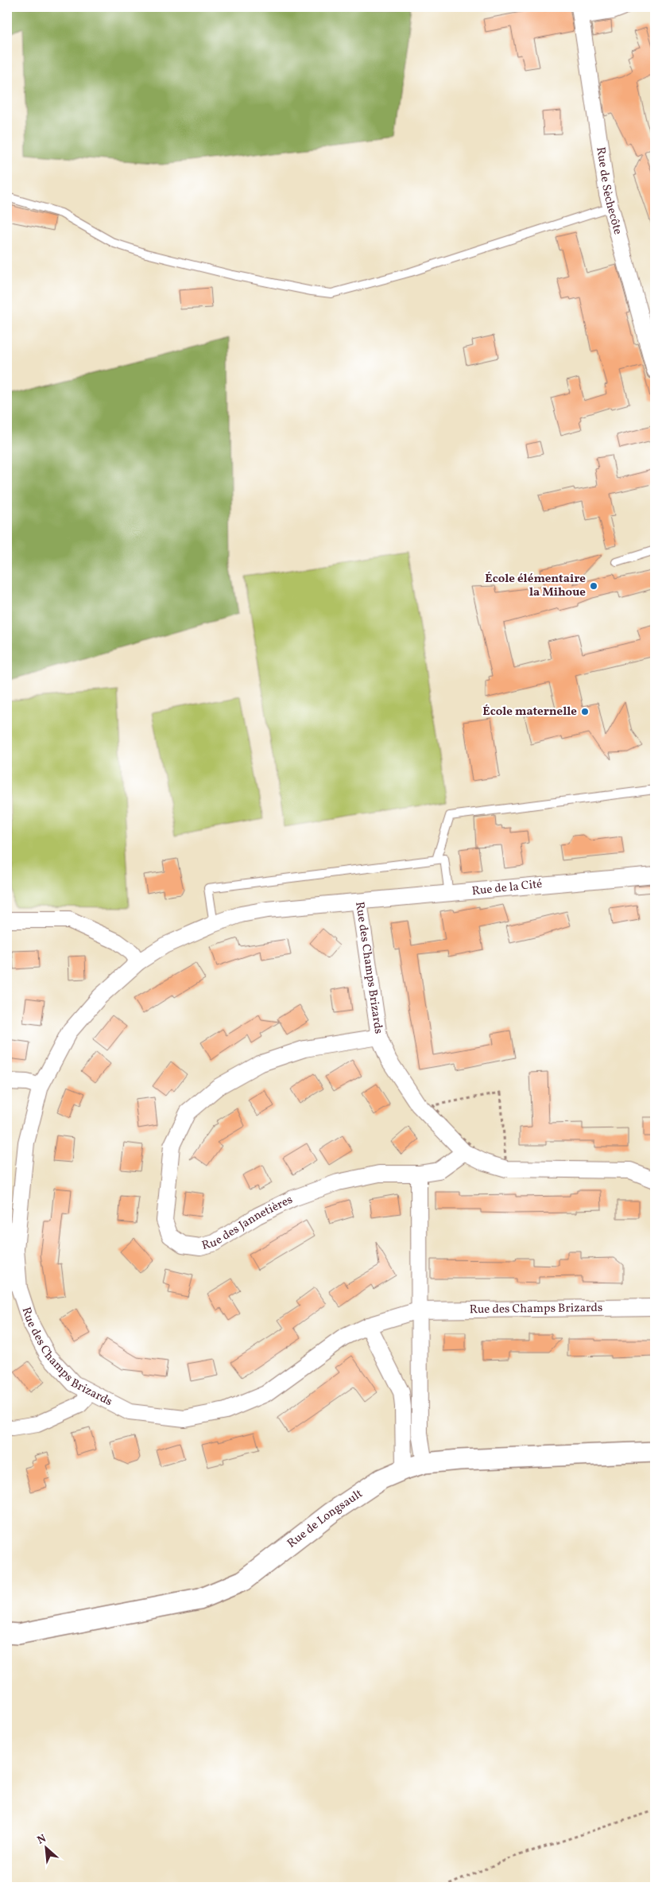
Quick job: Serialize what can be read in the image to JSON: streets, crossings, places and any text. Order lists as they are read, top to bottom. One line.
{"streets":{"street":["Rue de Sèchecôte","Rue de la Cité","Rue des Champs Brizards","Rue des Jannetières","Rue de Longsault"]},"crossings":[["Rue de la Cité","Rue des Champs Brizards"],["Rue des Champs Brizards","Rue des Jannetières"]],"places":["École élémentaire la Mihoue","École maternelle"],"north":"top left"}
